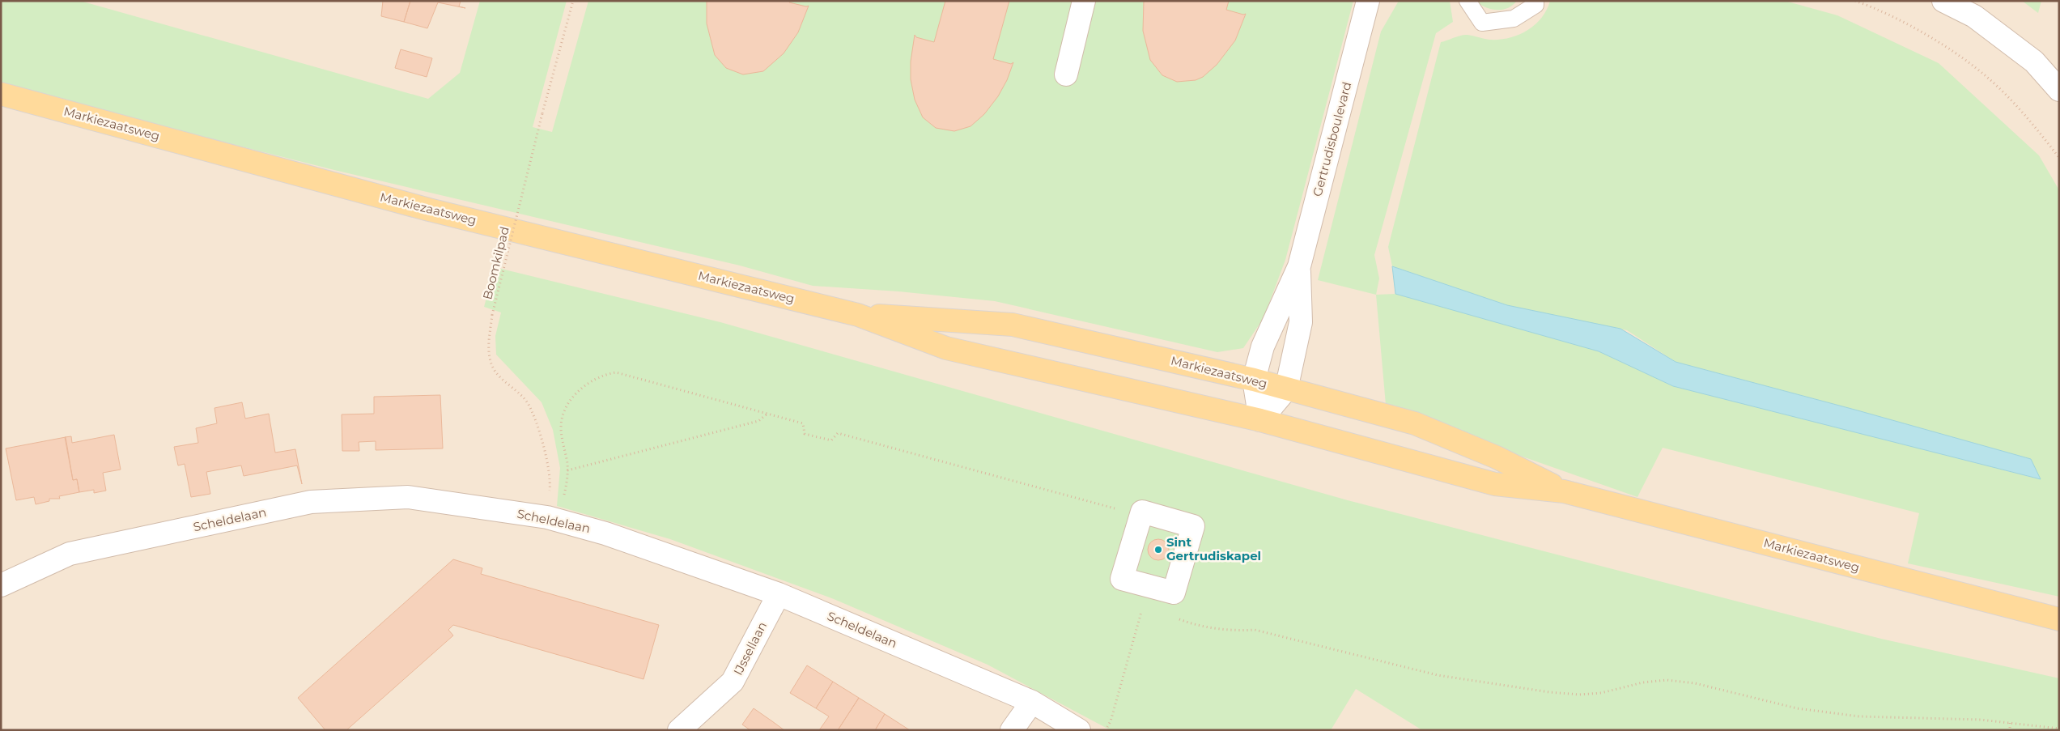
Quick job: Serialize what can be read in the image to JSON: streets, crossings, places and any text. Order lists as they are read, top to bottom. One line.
{"streets":{"main road":["Markiezaatsweg"],"street":["Gertrudisboulevard","Scheldelaan","IJssellaan"],"path":["Boomkilpad"]},"crossings":[["Markiezaatsweg","Gertrudisboulevard"],["Boomkilpad","Scheldelaan"],["Scheldelaan","IJssellaan"]],"places":["Sint Gertrudiskapel"]}
